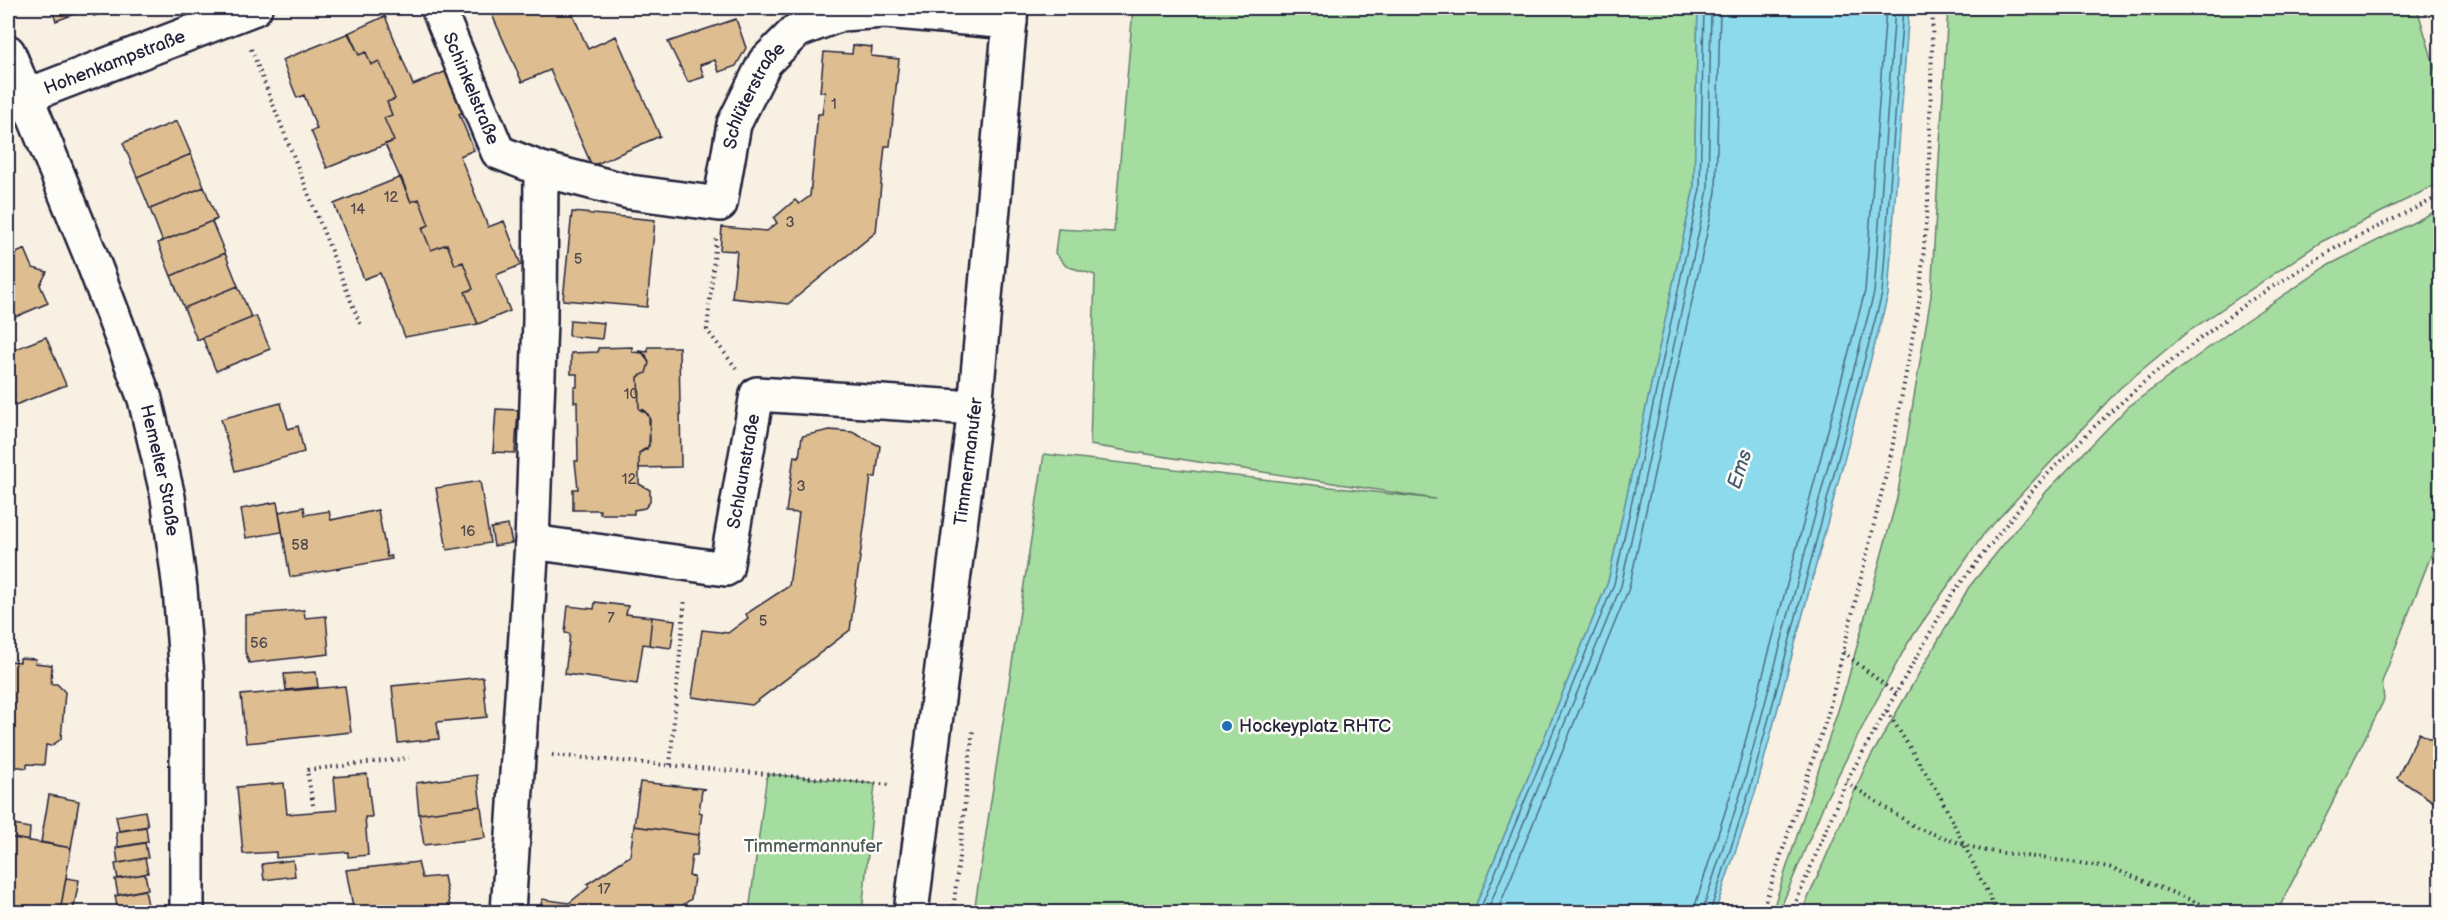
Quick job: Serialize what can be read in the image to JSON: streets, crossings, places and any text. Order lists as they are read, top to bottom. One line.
{"streets":{"street":["Hohenkampstraße","Schinkelstraße","Schlüterstraße","Timmermanufer","Hemelter Straße","Schlaunstraße"]},"crossings":[["Hohenkampstraße","Hemelter Straße"],["Schinkelstraße","Schlüterstraße"],["Schlüterstraße","Timmermanufer"],["Timmermanufer","Schlaunstraße"]],"water":["Ems"],"parks":["Timmermannufer"],"places":["Hockeyplatz RHTC"],"house_numbers":["1","12","14","3","5","10","12","3","16","58","7","5","56","17"]}
